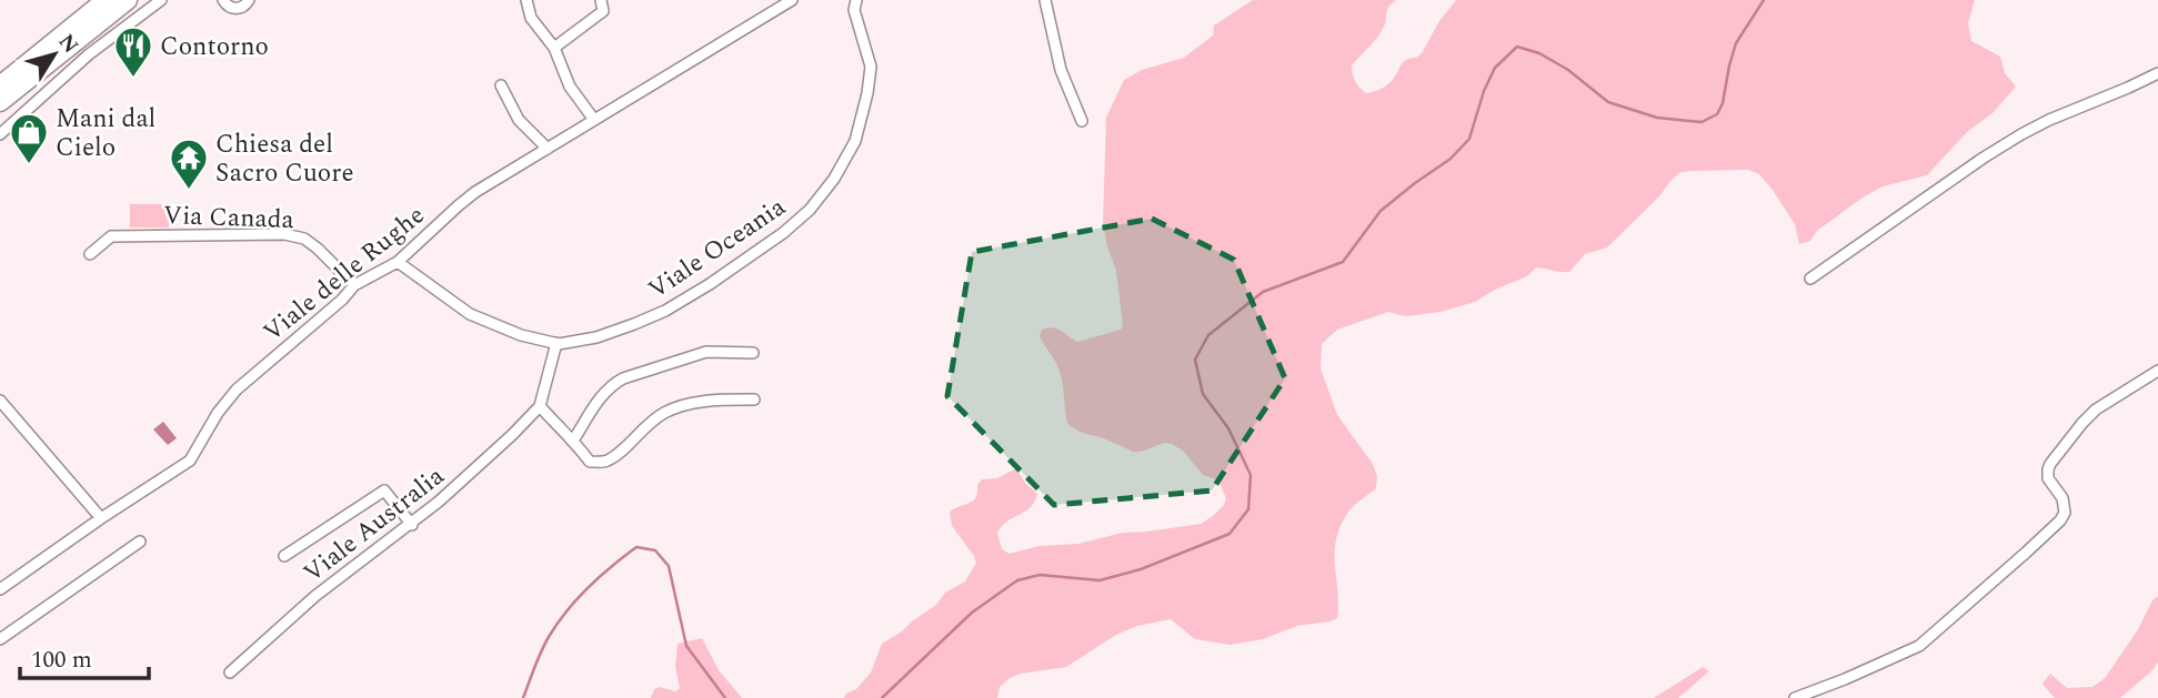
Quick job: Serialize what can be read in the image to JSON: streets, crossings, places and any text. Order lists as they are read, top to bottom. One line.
{"streets":{"street":["Via Canada","Viale Oceania","Viale delle Rughe","Viale Australia"]},"crossings":[["Via Canada","Viale delle Rughe"],["Viale Oceania","Viale delle Rughe"],["Viale Oceania","Viale Australia"]],"places":{"restaurant":["Contorno"],"shop":["Mani dal Cielo"],"temple":["Chiesa del Sacro Cuore"]},"scale_bar":"100 m","north":"top right"}
